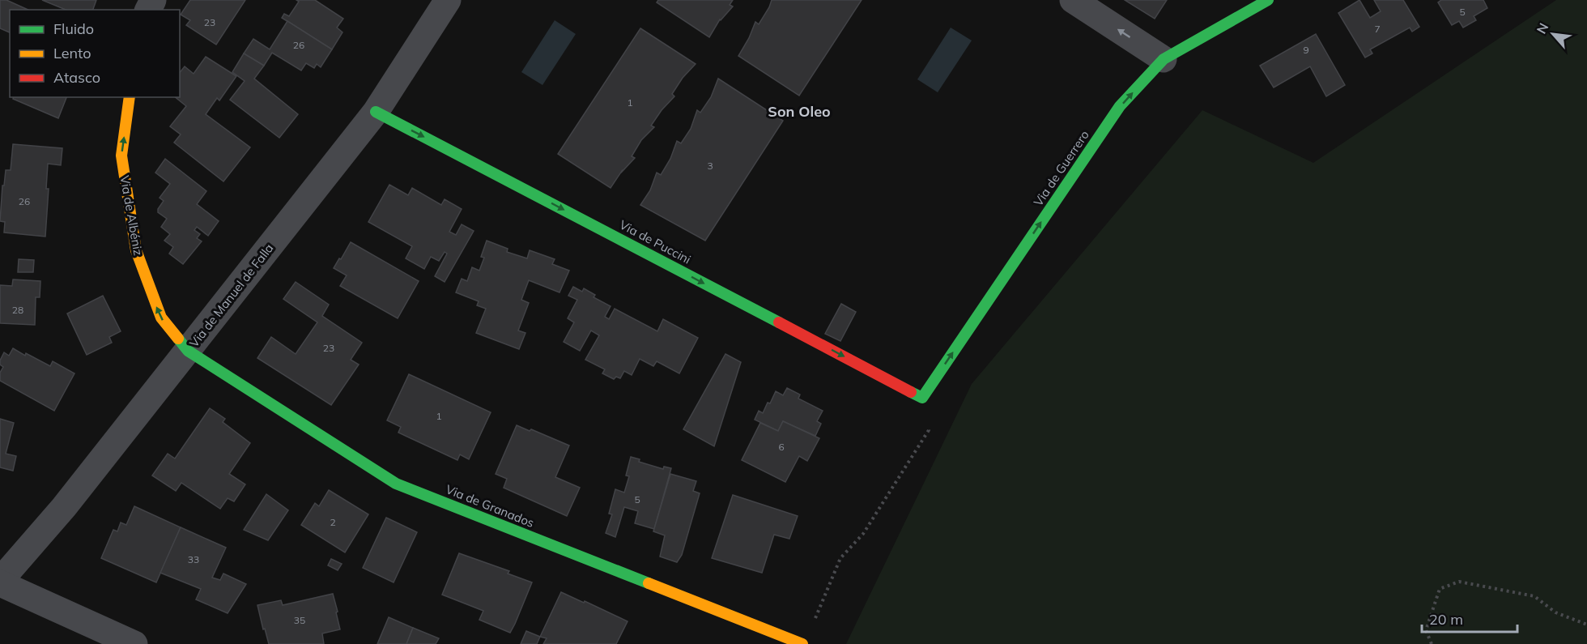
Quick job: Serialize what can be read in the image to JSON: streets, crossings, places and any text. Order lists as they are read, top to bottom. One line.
{"streets":{"street":["Via de Guerrero","Via de Albéniz","Via de Puccini","Via de Manuel de Falla","Via de Granados"]},"crossings":[["Via de Guerrero","Via de Puccini"],["Via de Albéniz","Via de Manuel de Falla"],["Via de Albéniz","Via de Granados"],["Via de Puccini","Via de Manuel de Falla"],["Via de Manuel de Falla","Via de Granados"]],"one_way":["Via de Guerrero","Via de Albéniz","Via de Puccini"],"districts":["Son Oleo"],"house_numbers":["5","23","7","26","9","1","3","26","28","23","1","6","5","2","33","35"],"legend":["Fluido","Lento","Atasco"],"scale_bar":"20 m","north":"top left"}
